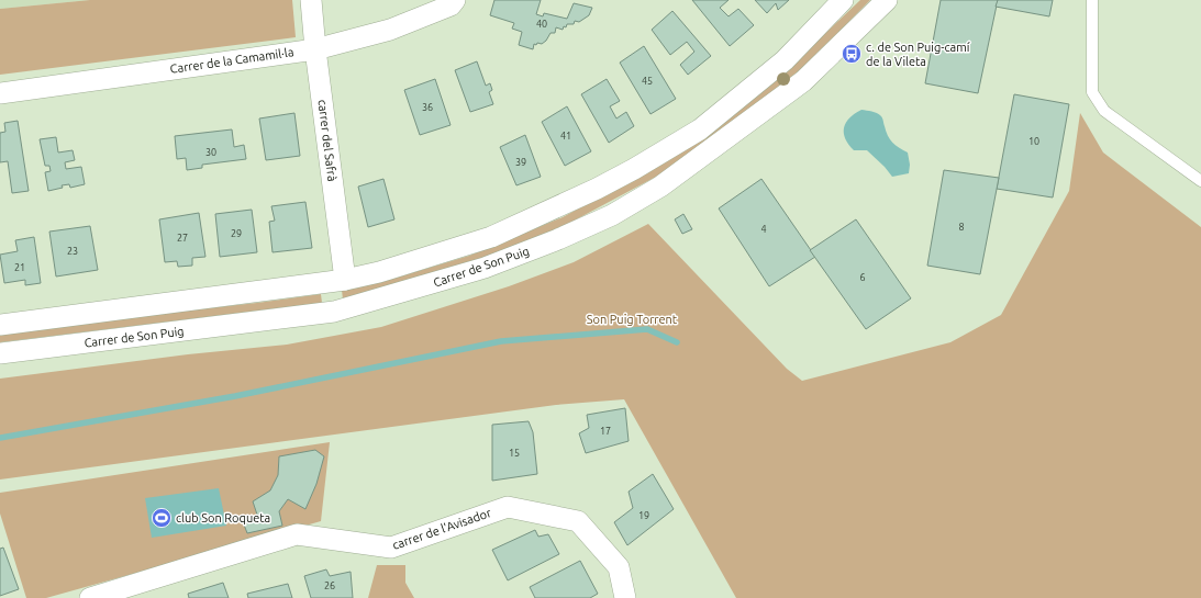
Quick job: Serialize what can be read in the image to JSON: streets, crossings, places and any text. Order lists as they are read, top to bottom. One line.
{"streets":{"street":["Carrer de la Camamil·la","carrer del Safrà","Carrer de Son Puig","carrer de l'Avisador"]},"crossings":[["Carrer de la Camamil·la","carrer del Safrà"],["carrer del Safrà","Carrer de Son Puig"]],"parks":["Son Puig Torrent"],"places":{"bus stop":["c. de Son Puig-camí de la Vileta"],"sports":["club Son Roqueta"]},"house_numbers":["40","45","36","41","10","30","39","8","4","29","27","23","21","6","17","15","19","26"]}
